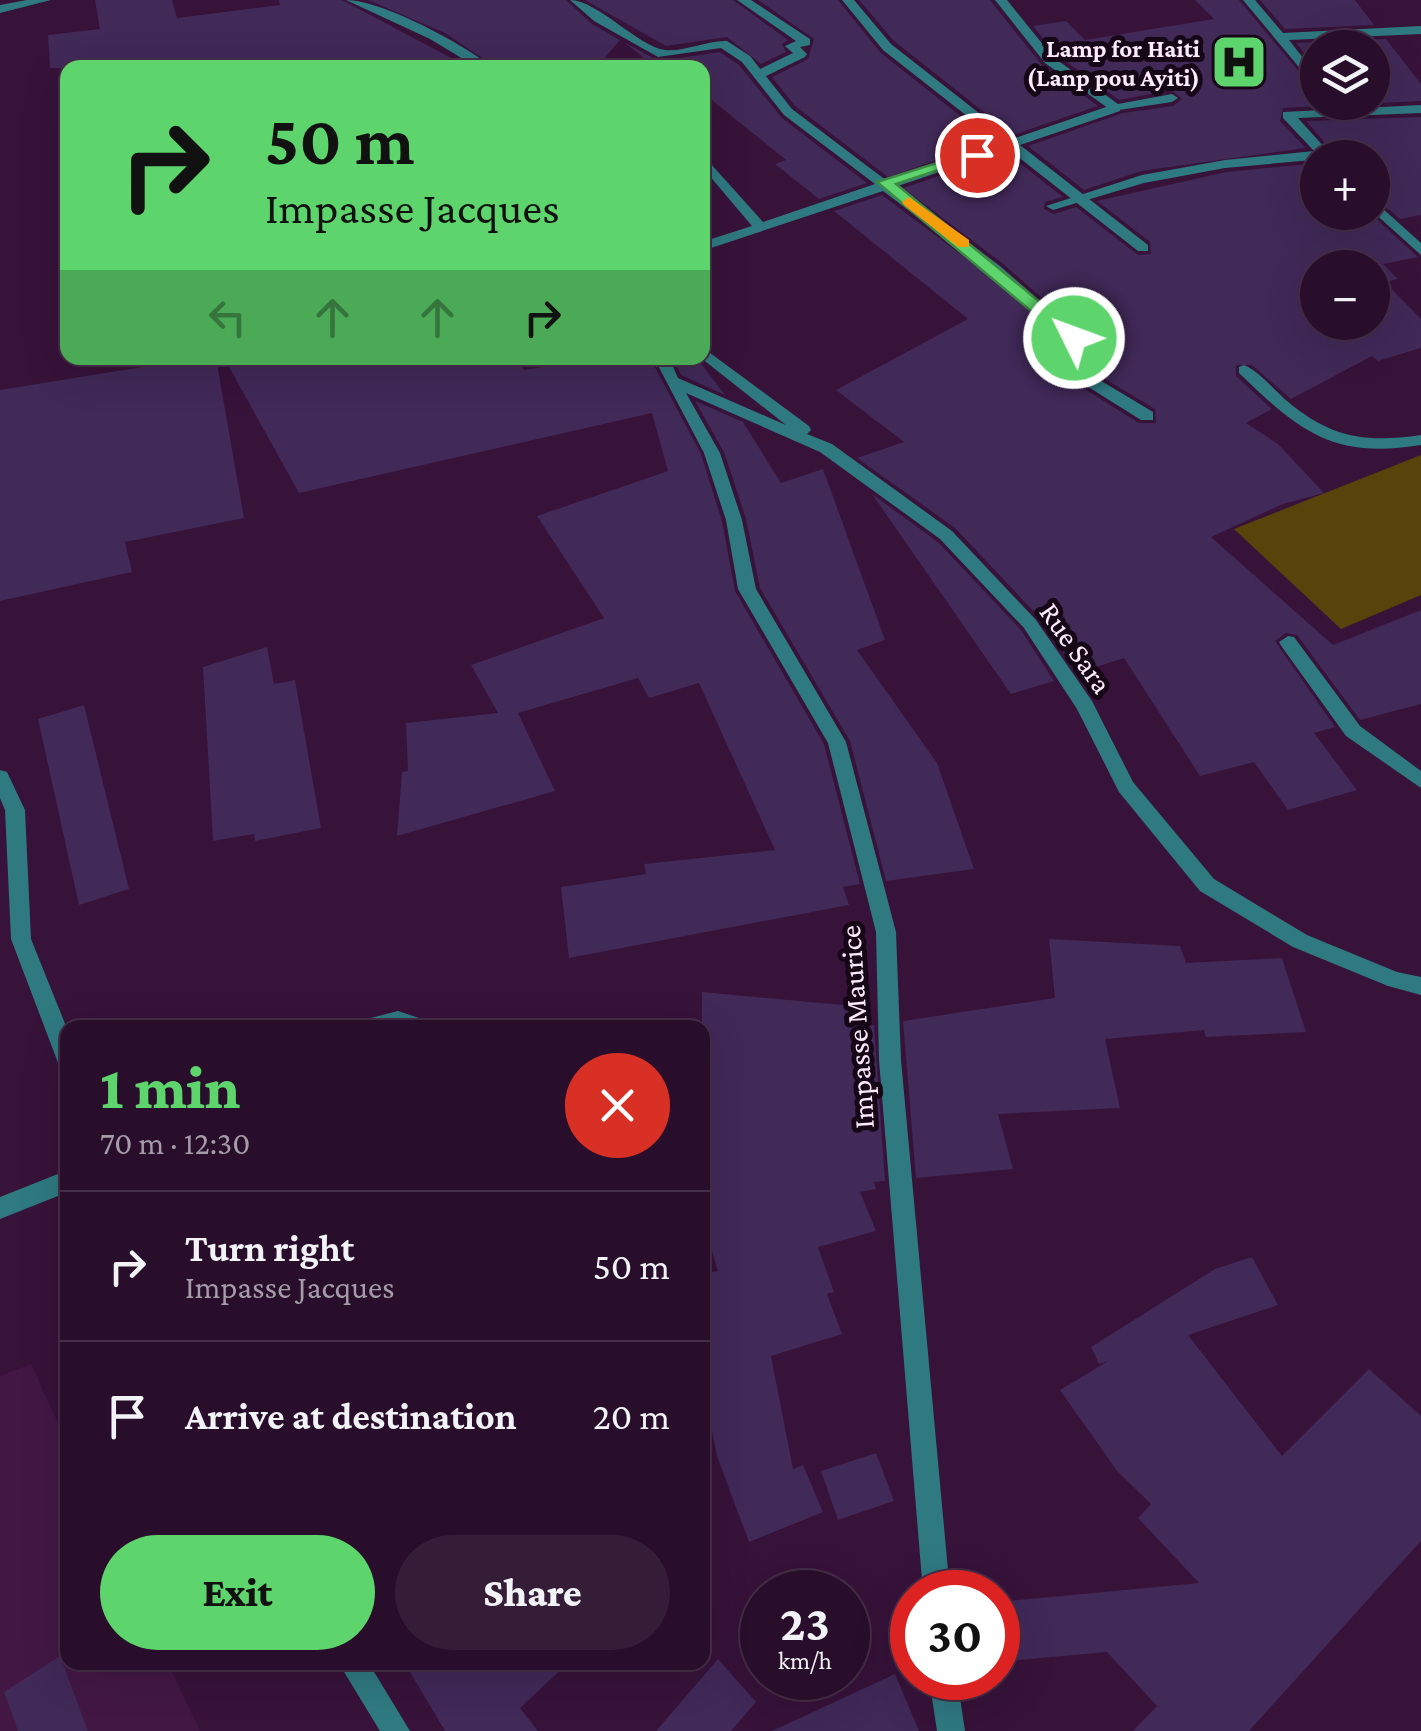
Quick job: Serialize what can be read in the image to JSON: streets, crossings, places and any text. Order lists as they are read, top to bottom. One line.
{"streets":{"street":["Rue Sara","Impasse Maurice"]},"crossings":[["Rue Sara","Impasse Maurice"]],"places":{"hospital":["Lamp for Haiti (Lanp pou Ayiti)"]},"page":{"map_buttons":["+","−"],"turn":["50 m","Impasse Jacques"],"heading":["1 min","70 m · 12:30"],"list":[{"name":"Turn right","note":"Impasse Jacques","value":"50 m"},{"name":"Arrive at destination","value":"20 m"}],"buttons":["Exit","Share"],"speed":"23 km/h","limit":"30"}}
